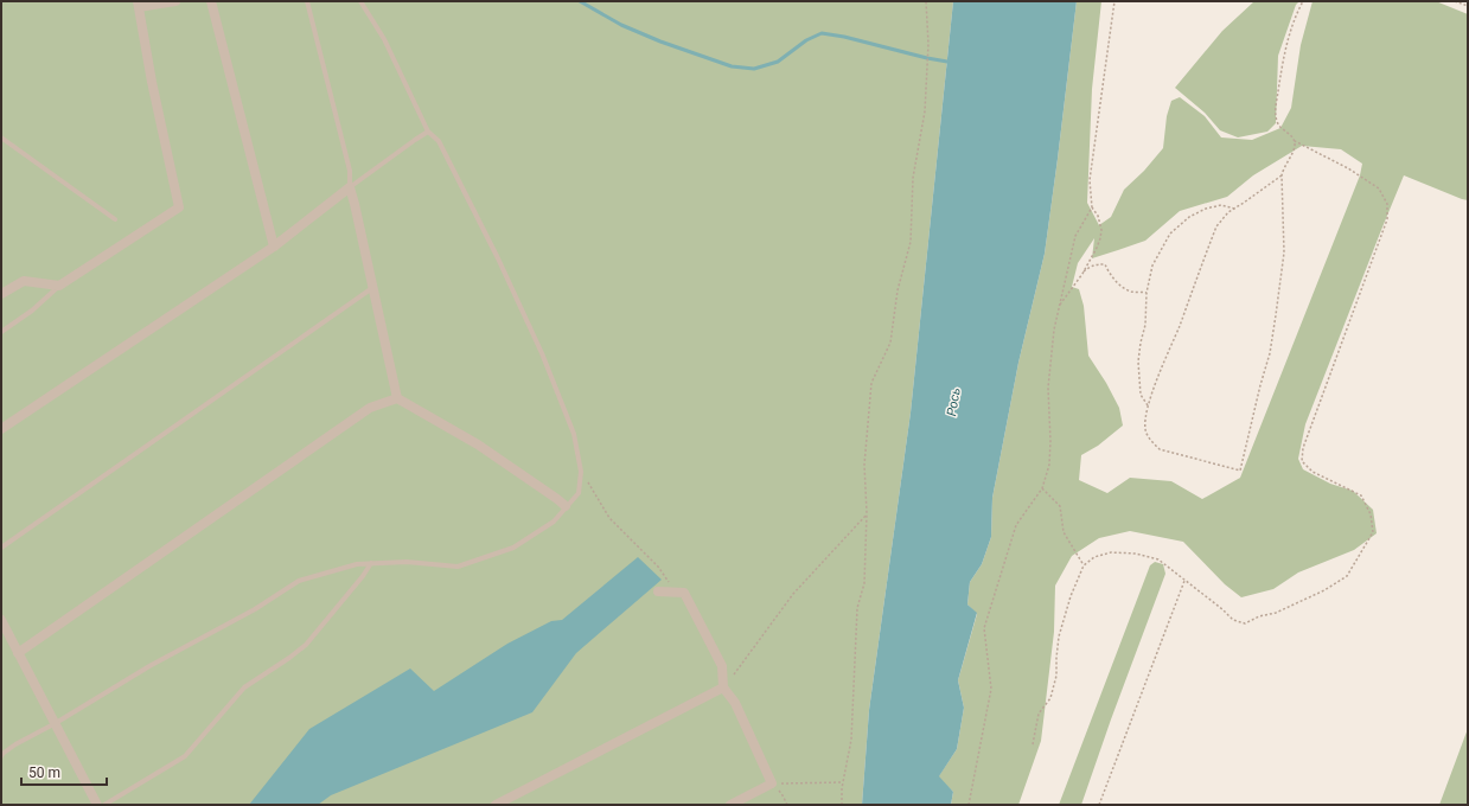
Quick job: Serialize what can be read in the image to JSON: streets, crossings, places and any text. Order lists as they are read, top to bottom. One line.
{"water":["Рось"],"scale_bar":"50 m"}
